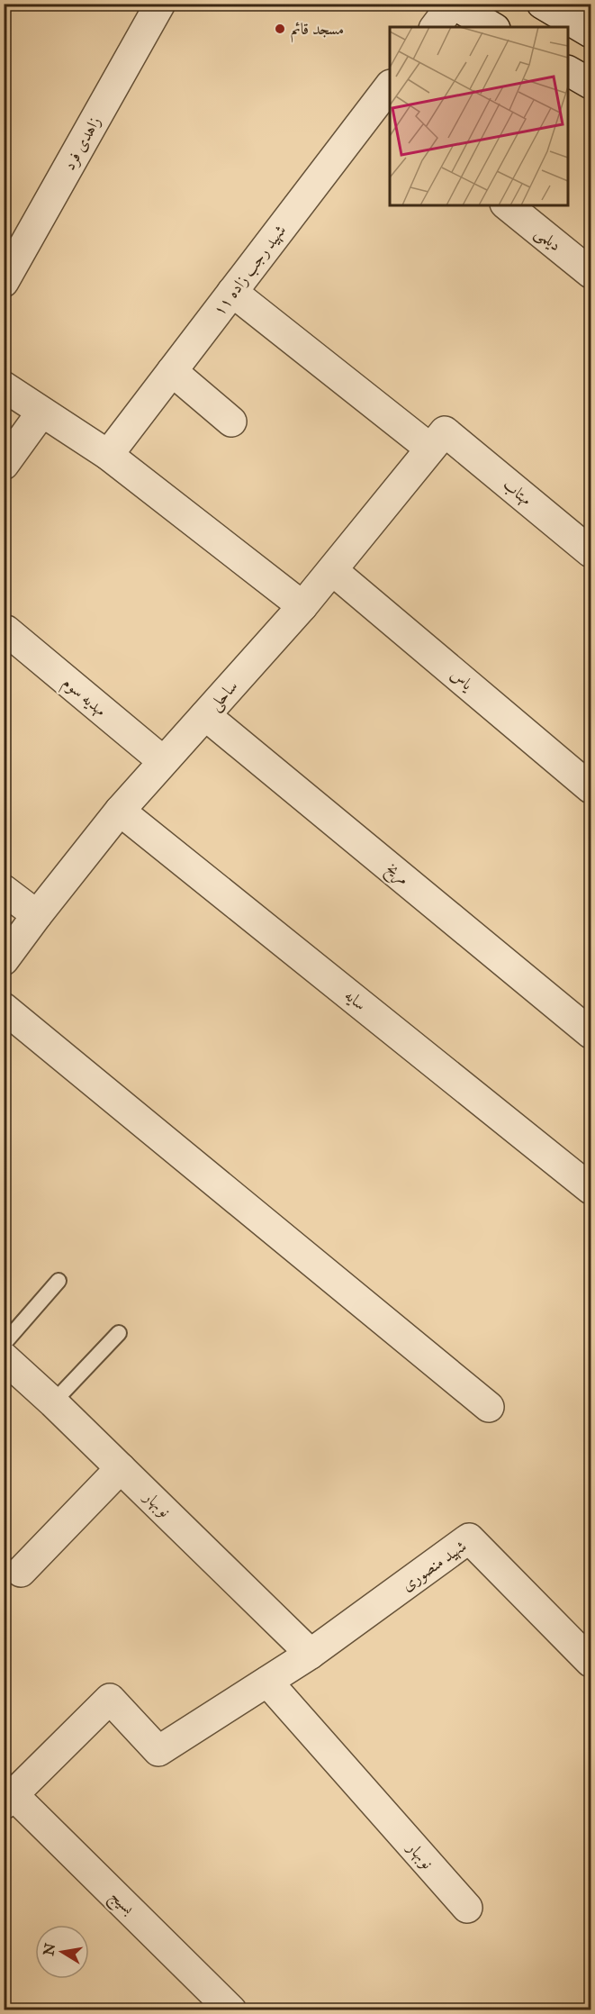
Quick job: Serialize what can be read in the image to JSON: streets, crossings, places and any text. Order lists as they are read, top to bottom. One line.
{"streets":{"street":["زاهدی فرد","دیلمی","شهید رجب زاده ۱۱","مهتاب","یاس","ساحلی","مهدیه سوم","مریخ","سایه","نوبهار","شهید منصوری","بسیج"]},"crossings":[["شهید رجب زاده ۱۱","مهتاب"],["مهتاب","ساحلی"],["یاس","ساحلی"],["ساحلی","مهدیه سوم"],["ساحلی","مریخ"],["ساحلی","سایه"],["نوبهار","شهید منصوری"]],"places":["مسجد قائم"],"north":"left"}
